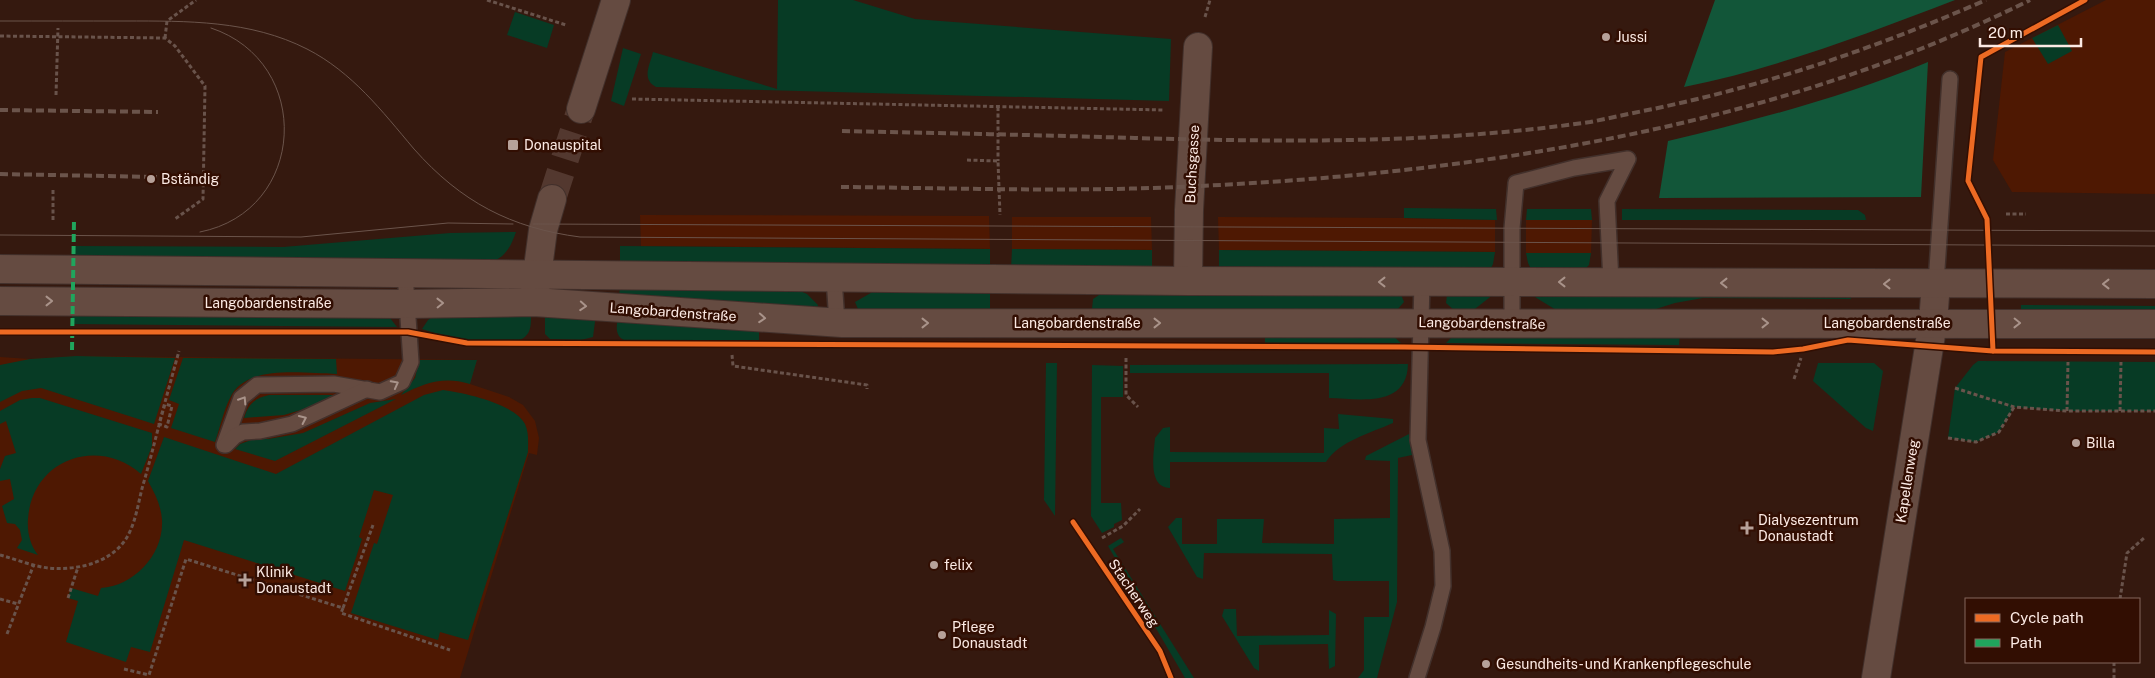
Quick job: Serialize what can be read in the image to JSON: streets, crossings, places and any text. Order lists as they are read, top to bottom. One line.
{"streets":{"street":["Buchsgasse","Langobardenstraße","Kapellenweg"],"cycle path":["Stacherweg"]},"crossings":[["Langobardenstraße","Kapellenweg"]],"places":{"other":["Jussi","Bständig","Billa","felix","Pflege Donaustadt","Gesundheits- und Krankenpflegeschule"],"transit":["Donauspital"],"health":["Dialysezentrum Donaustadt","Klinik Donaustadt"]},"legend":["Cycle path","Path"],"scale_bar":"20 m"}
